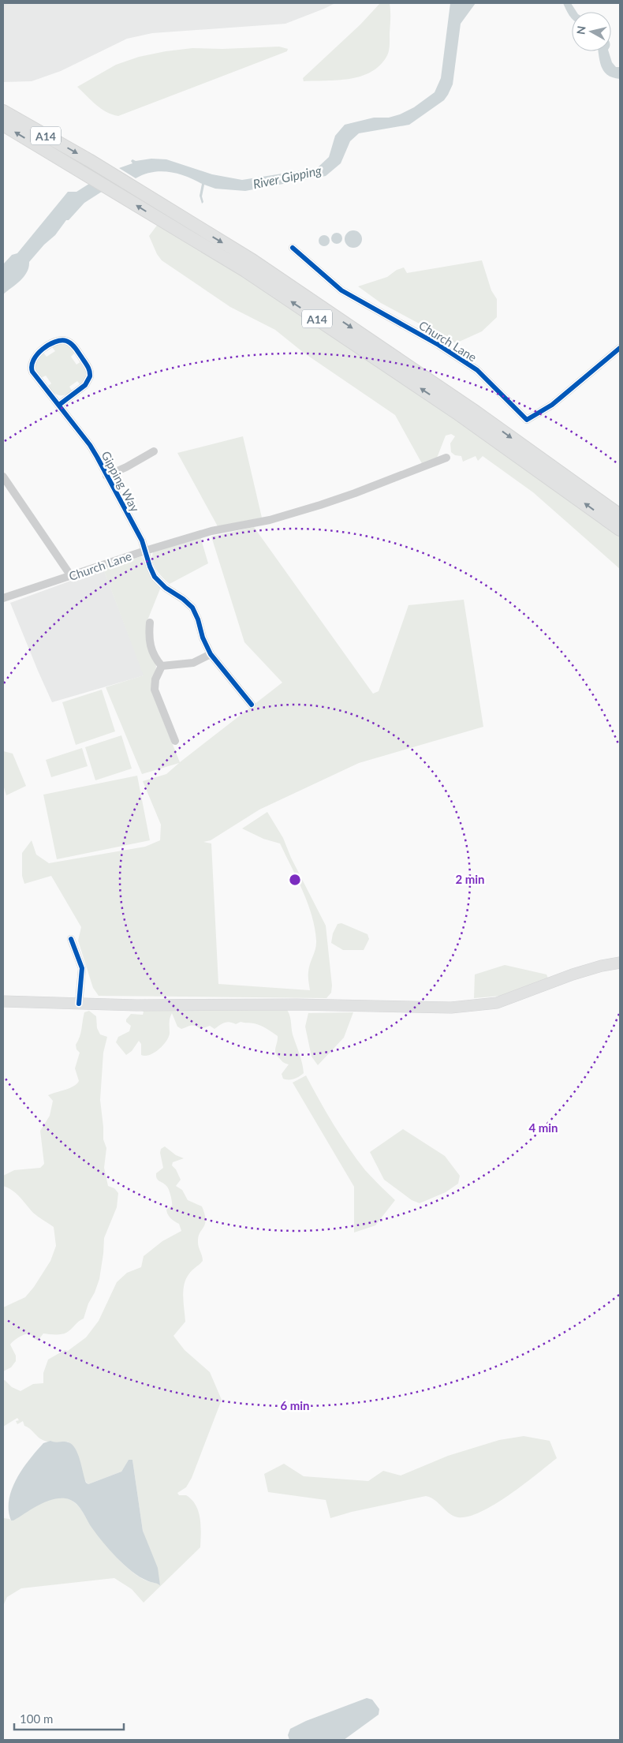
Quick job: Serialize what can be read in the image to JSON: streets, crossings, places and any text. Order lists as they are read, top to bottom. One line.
{"streets":{"highway":["A14"],"street":["Church Lane","Gipping Way"]},"crossings":[["Church Lane","Gipping Way"]],"water":["River Gipping"],"scale_bar":"100 m","north":"left","rings":["2 min","4 min","6 min"]}
